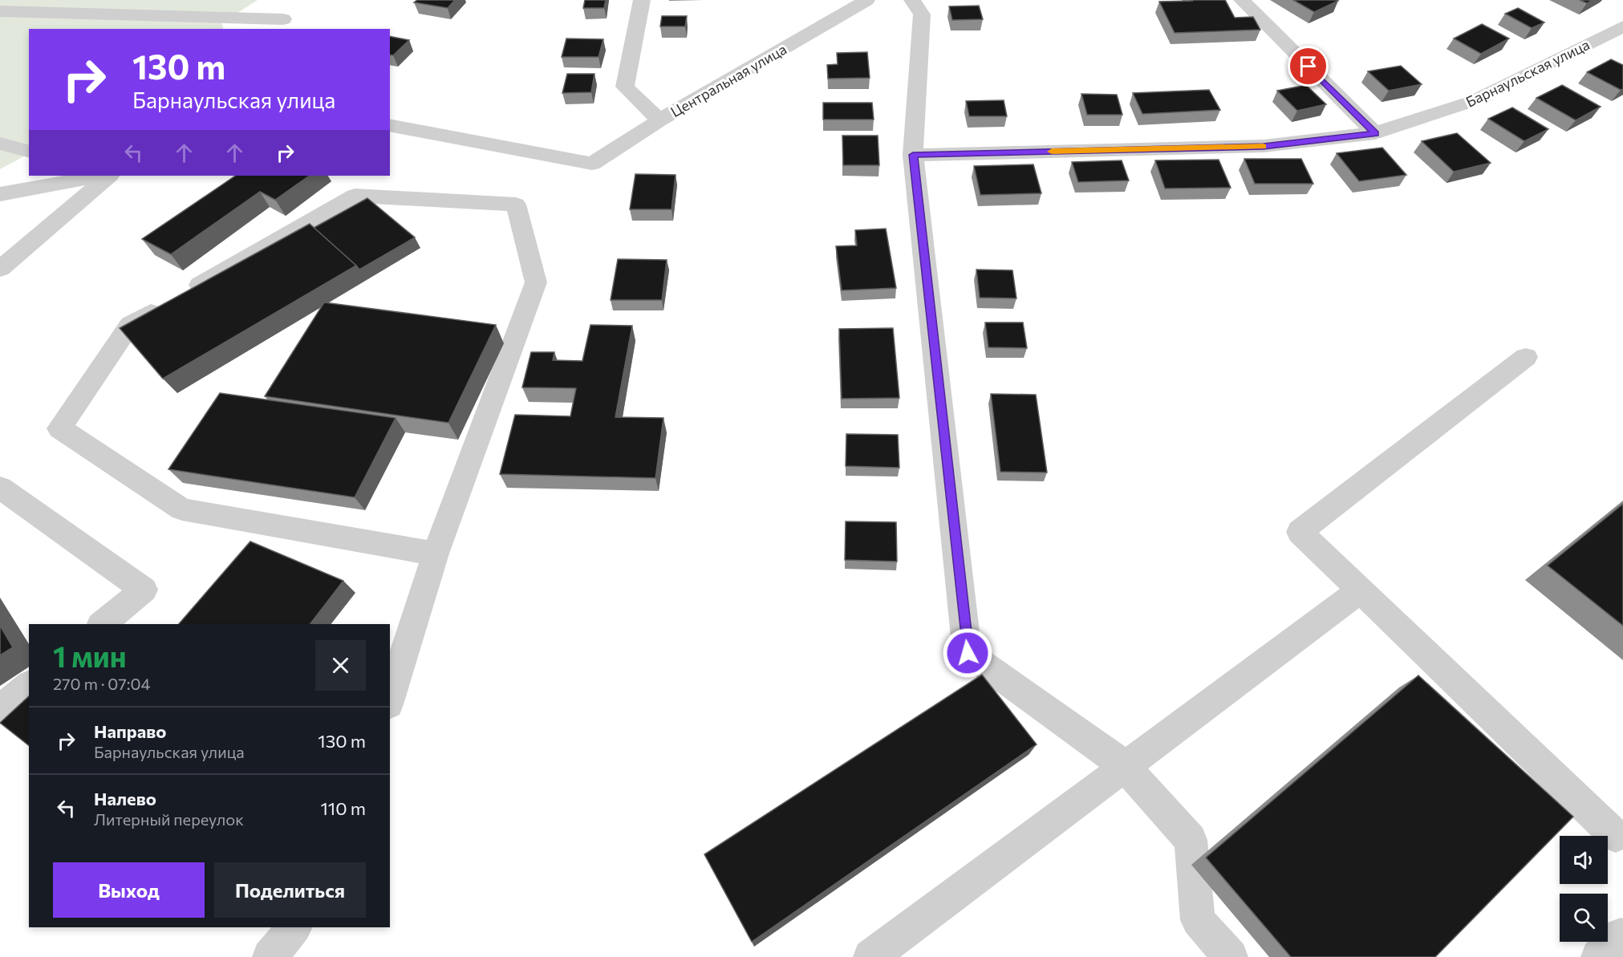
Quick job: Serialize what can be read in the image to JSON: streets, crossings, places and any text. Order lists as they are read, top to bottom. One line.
{"streets":{"street":["Барнаульская улица","Центральная улица"]},"page":{"turn":["130 m","Барнаульская улица"],"heading":["1 мин","270 m · 07:04"],"list":[{"name":"Направо","note":"Барнаульская улица","value":"130 m"},{"name":"Налево","note":"Литерный переулок","value":"110 m"}],"buttons":["Выход","Поделиться"]}}
